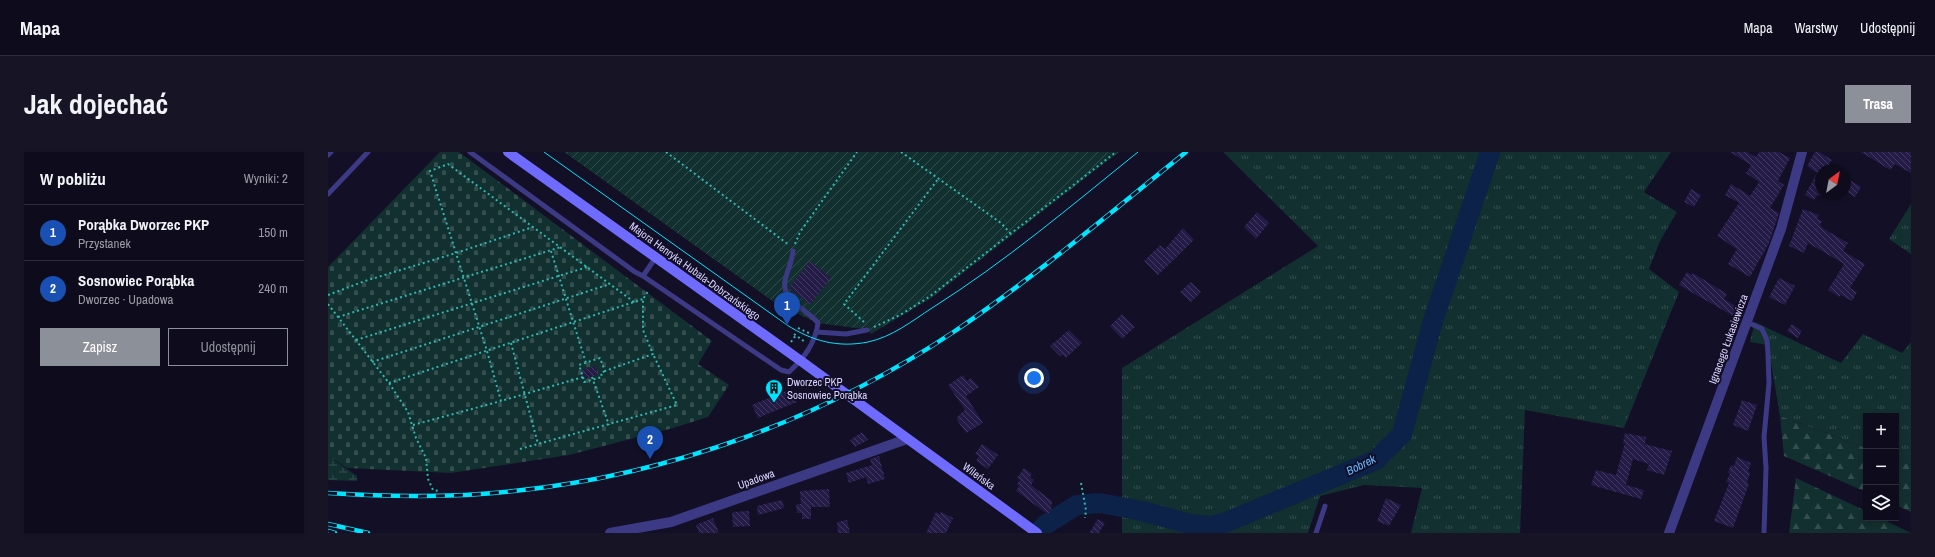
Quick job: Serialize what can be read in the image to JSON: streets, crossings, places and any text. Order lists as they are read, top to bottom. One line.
{"streets":{"street":["Majora Henryka Hubala-Dobrzańskiego","Ignacego Łukasiewicza","Wileńska","Upadowa"]},"crossings":[["Majora Henryka Hubala-Dobrzańskiego","Wileńska"],["Majora Henryka Hubala-Dobrzańskiego","Upadowa"],["Wileńska","Upadowa"]],"water":["Bobrek"],"places":{"building":["Dworzec PKP Sosnowiec Porąbka"]},"north":"top right","page":{"header":"Mapa","nav":["Mapa","Warstwy","Udostępnij"],"title":"Jak dojechać","buttons":["Trasa",["Zapisz","Udostępnij"]],"heading":["W pobliżu","Wyniki: 2"],"list":[{"mark":"1","name":"Porąbka Dworzec PKP","note":"Przystanek","value":"150 m"},{"mark":"2","name":"Sosnowiec Porąbka","note":"Dworzec · Upadowa","value":"240 m"}],"pins":["1","2"],"map_buttons":["+","−"]}}
